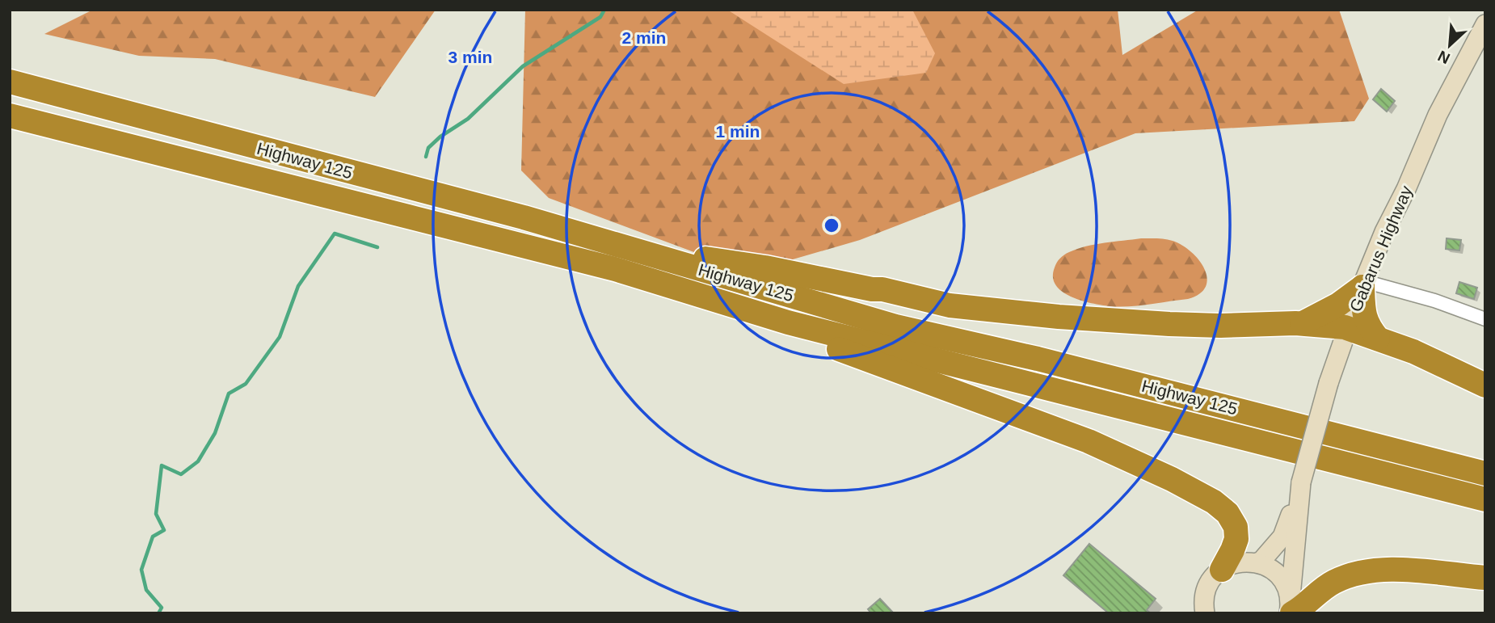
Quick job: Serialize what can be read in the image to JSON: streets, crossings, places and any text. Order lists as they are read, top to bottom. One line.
{"streets":{"highway":["Highway 125"],"main road":["Gabarus Highway"]},"north":"bottom left","rings":["2 min","3 min","1 min"]}
